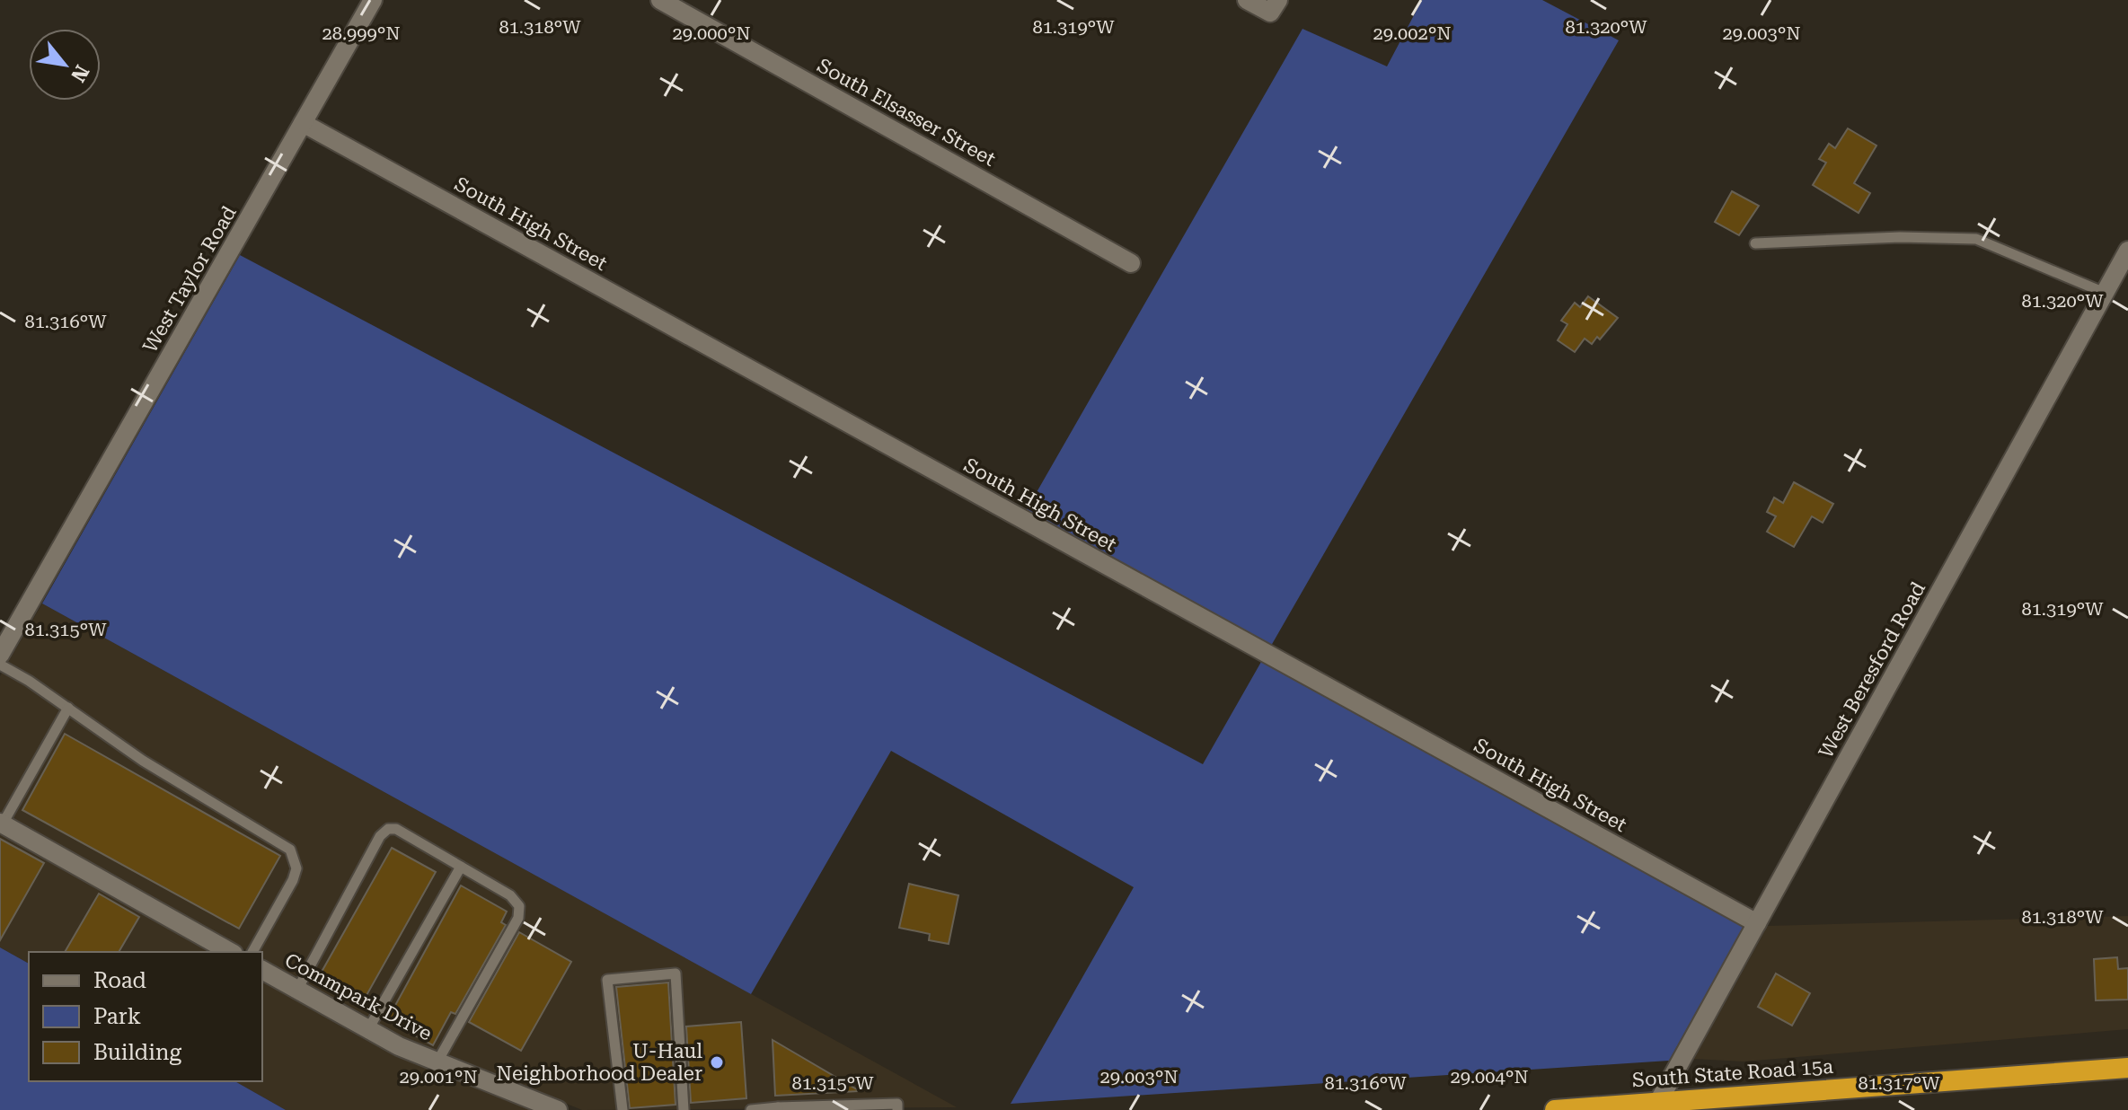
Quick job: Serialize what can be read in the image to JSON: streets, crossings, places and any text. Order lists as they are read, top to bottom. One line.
{"streets":{"highway":["South State Road 15a"],"street":["South Elsasser Street","South High Street","West Taylor Road","West Beresford Road","Commpark Drive"]},"crossings":[["South High Street","West Taylor Road"],["South High Street","West Beresford Road"],["West Beresford Road","South State Road 15a"]],"places":["U-Haul Neighborhood Dealer"],"legend":["Road","Park","Building"],"north":"bottom right","coordinates":["81.318°W","81.320°W","81.319°W","28.999°N","29.000°N","29.002°N","29.003°N","81.316°W","81.315°W","29.001°N","29.004°N","81.317°W"]}
